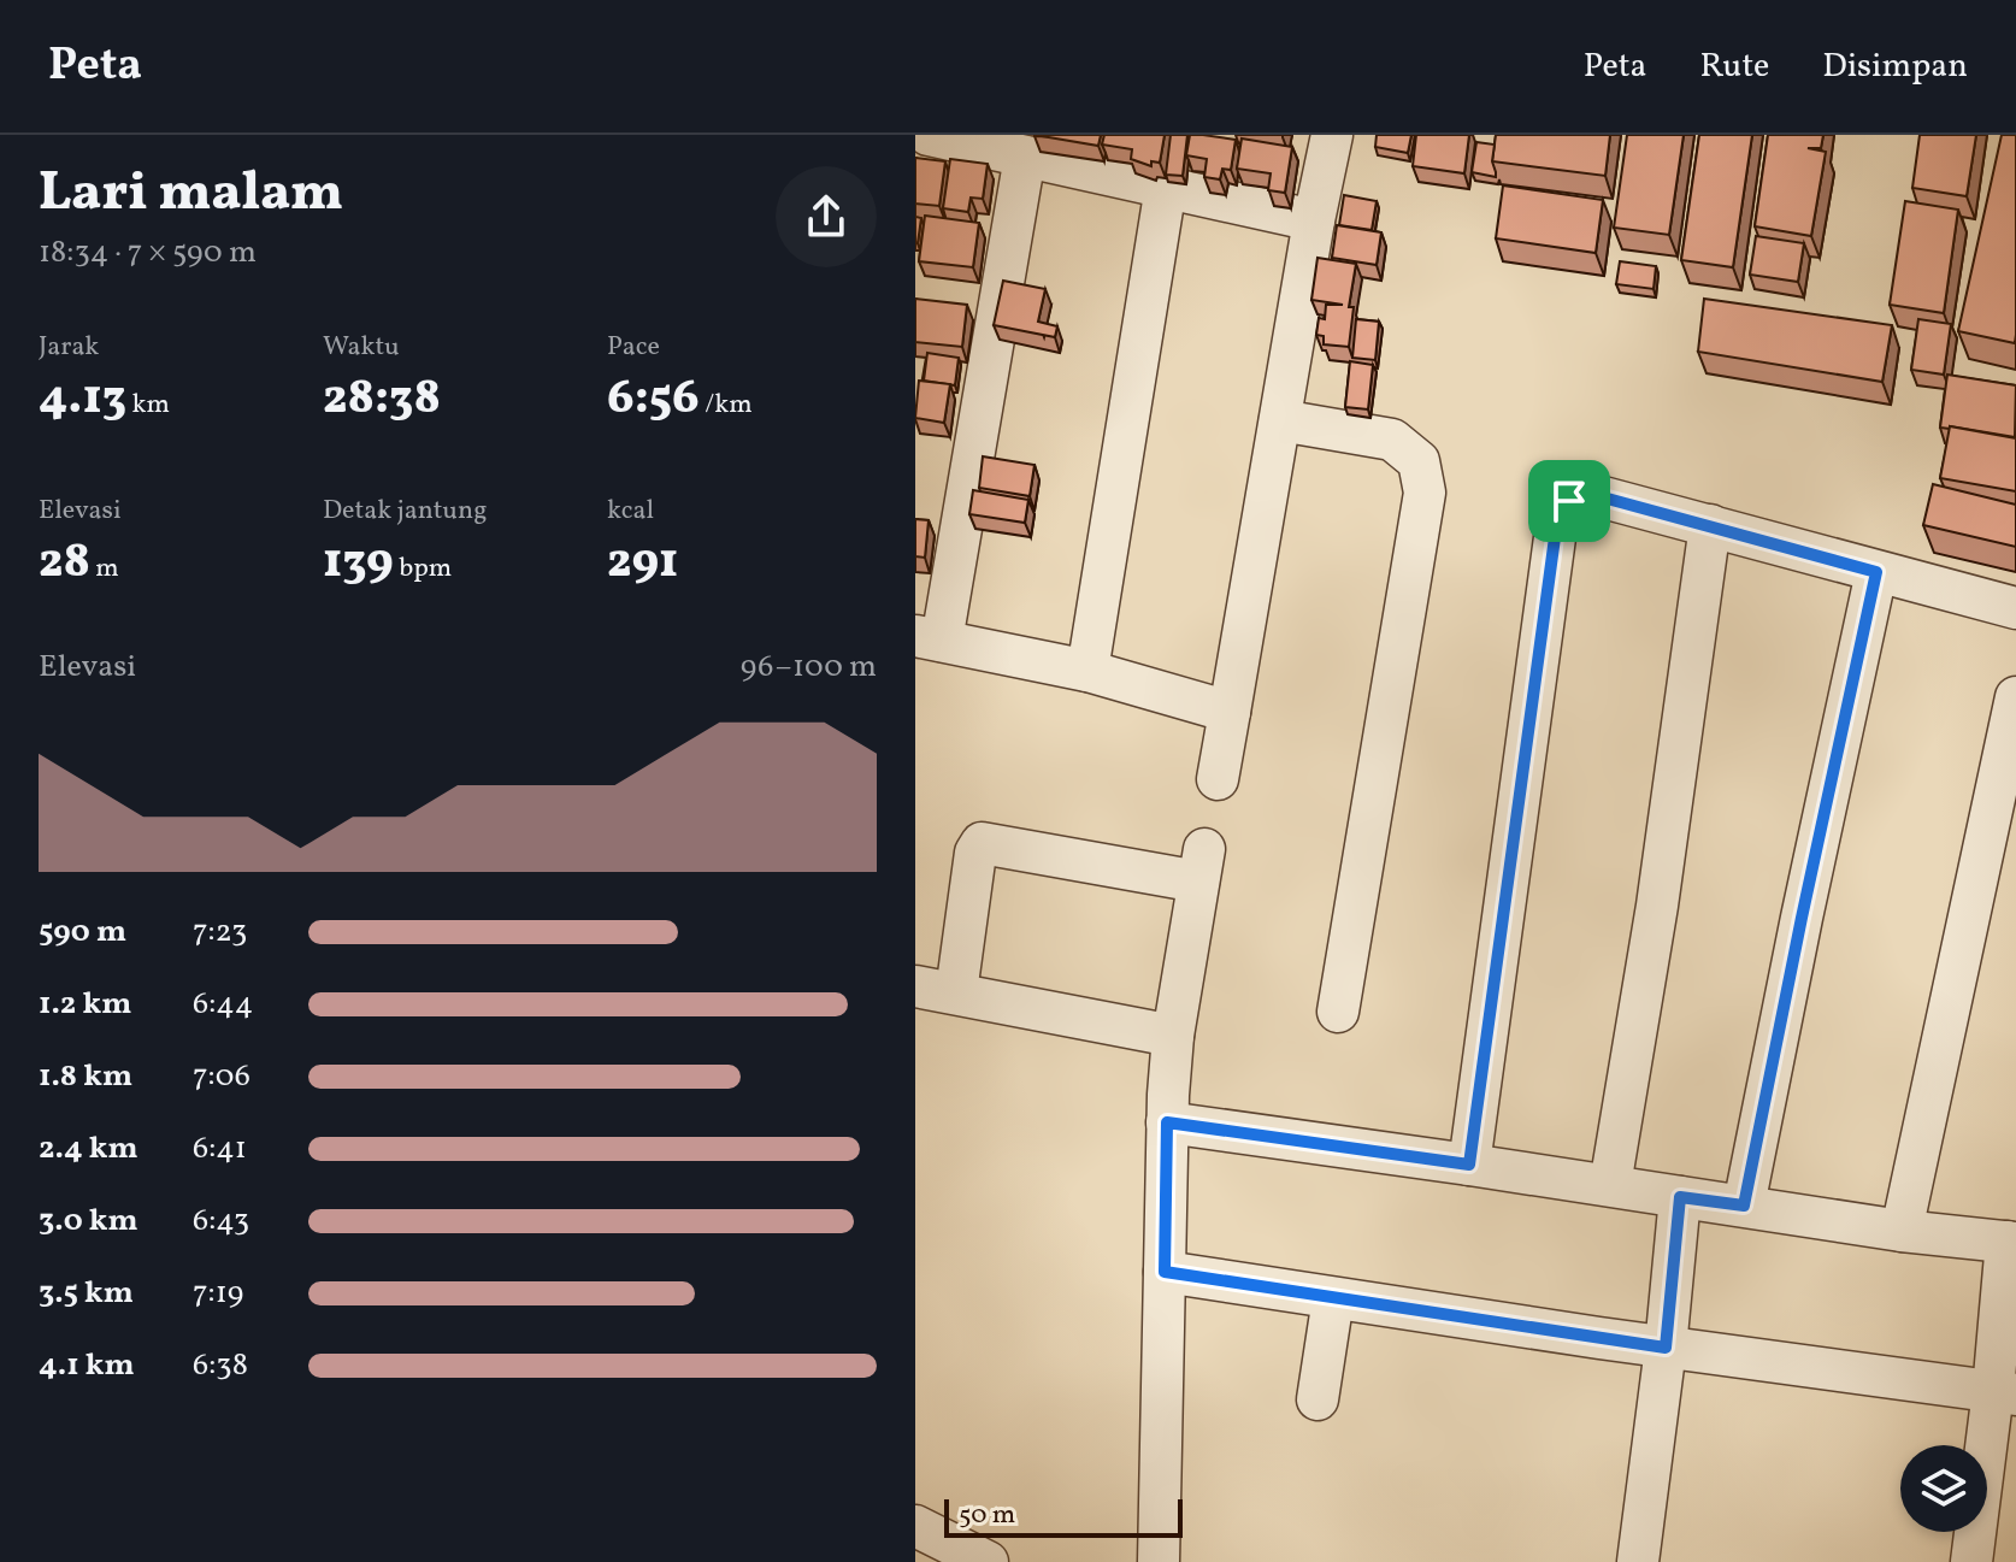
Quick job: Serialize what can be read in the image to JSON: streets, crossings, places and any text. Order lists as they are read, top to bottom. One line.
{"scale_bar":"50 m","page":{"header":"Peta","nav":["Peta","Rute","Disimpan"],"heading":["Lari malam","18:34 · 7 × 590 m"],"stats":[["Jarak","4.13 km"],["Waktu","28:38"],["Pace","6:56 /km"],["Elevasi","28 m"],["Detak jantung","139 bpm"],["kcal","291"]],"chart":["Elevasi","96–100 m"],"list":[{"name":"590 m","note":"7:23"},{"name":"1.2 km","note":"6:44"},{"name":"1.8 km","note":"7:06"},{"name":"2.4 km","note":"6:41"},{"name":"3.0 km","note":"6:43"},{"name":"3.5 km","note":"7:19"},{"name":"4.1 km","note":"6:38"}],"scale":"50 m"}}
